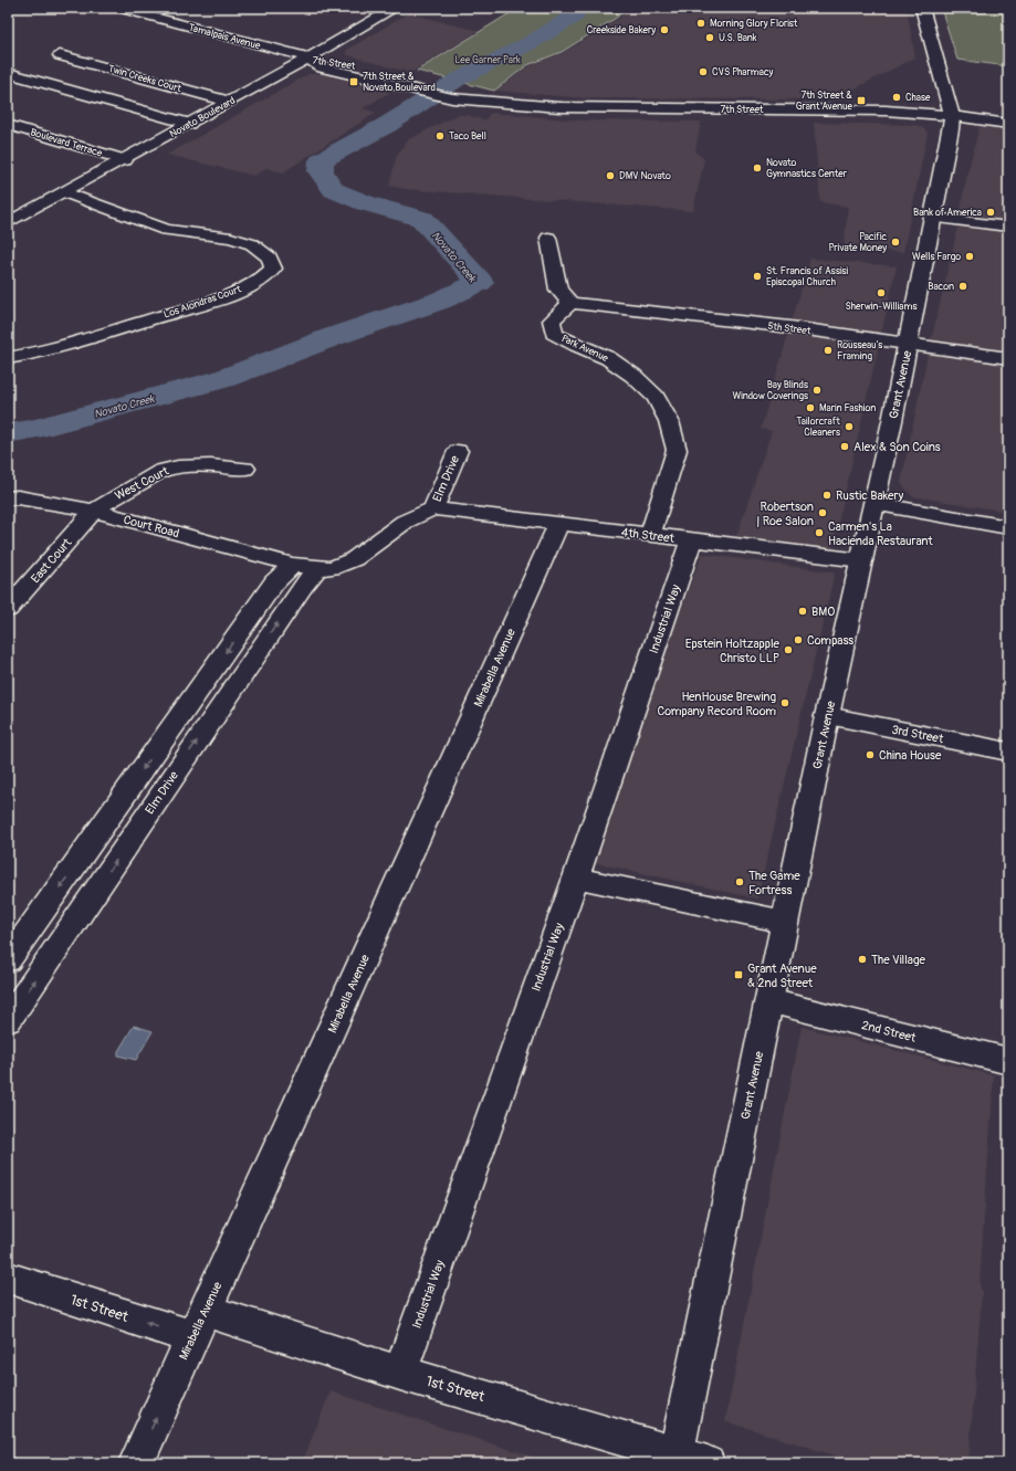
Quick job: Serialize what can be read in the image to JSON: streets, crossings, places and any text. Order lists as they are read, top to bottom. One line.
{"streets":{"street":["Tamalpais Avenue","7th Street","Twin Creeks Court","Novato Boulevard","Boulevard Terrace","Los Alondras Court","5th Street","Park Avenue","Grant Avenue","Elm Drive","West Court","Court Road","4th Street","East Court","Industrial Way","Mirabella Avenue","3rd Street","2nd Street","1st Street"]},"crossings":[["Tamalpais Avenue","7th Street"],["Tamalpais Avenue","Novato Boulevard"],["7th Street","Novato Boulevard"],["7th Street","Grant Avenue"],["Twin Creeks Court","Novato Boulevard"],["Novato Boulevard","Boulevard Terrace"],["Novato Boulevard","Los Alondras Court"],["5th Street","Park Avenue"],["5th Street","Grant Avenue"],["Park Avenue","4th Street"],["Grant Avenue","4th Street"],["Grant Avenue","3rd Street"],["Grant Avenue","2nd Street"],["Grant Avenue","1st Street"],["Elm Drive","Court Road"],["Elm Drive","4th Street"],["West Court","Court Road"],["West Court","East Court"],["Court Road","East Court"],["4th Street","Industrial Way"],["4th Street","Mirabella Avenue"],["Industrial Way","1st Street"],["Mirabella Avenue","1st Street"]],"water":["Novato Creek"],"parks":["Lee Garner Park"],"places":{"other":["Morning Glory Florist","Creekside Bakery","U.S. Bank","CVS Pharmacy","Chase","Taco Bell","Novato Gymnastics Center","DMV Novato","Bank of America","Pacific Private Money","Wells Fargo","St. Francis of Assisi Episcopal Church","Bacon","Sherwin-Williams","Rousseau's Framing","Bay Blinds Window Coverings","Marin Fashion","Tailorcraft Cleaners","Alex & Son Coins","Rustic Bakery","Robertson | Roe Salon","Carmen's La Hacienda Restaurant","BMO","Compass","Epstein Holtzapple Christo LLP","HenHouse Brewing Company Record Room","China House","The Game Fortress","The Village"],"transit":["7th Street & Novato Boulevard","7th Street & Grant Avenue","Grant Avenue & 2nd Street"]}}
